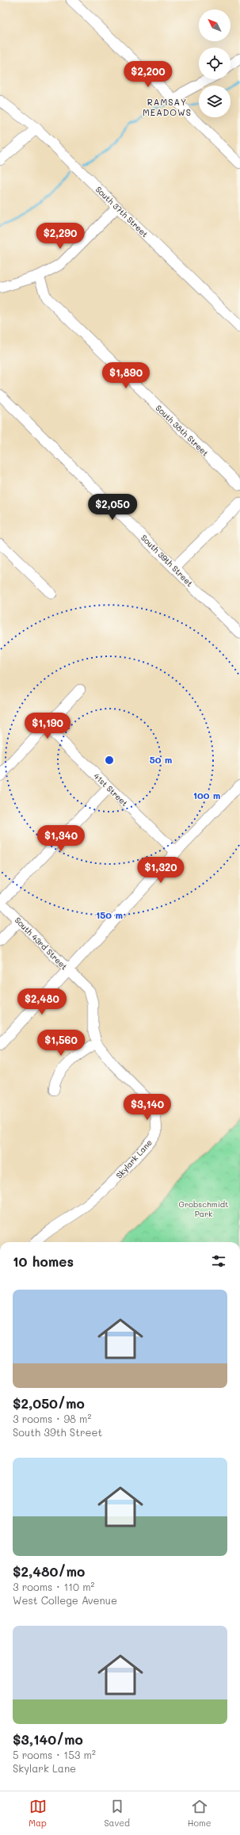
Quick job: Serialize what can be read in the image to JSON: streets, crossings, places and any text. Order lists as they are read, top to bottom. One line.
{"streets":{"street":["South 37th Street","South 38th Street","South 39th Street","41st Street","South 43rd Street","Skylark Lane"]},"crossings":[["South 43rd Street","Skylark Lane"]],"districts":["RAMSAY MEADOWS"],"parks":["Grobschmidt Park"],"north":"top left","page":{"price":["$2,200","$2,290","$1,890","$2,050","$1,190","$1,340","$1,320","$2,480","$1,560","$3,140"],"heading":"10 homes","list":[{"name":"$2,050/mo","note":"3 rooms · 98 m² · South 39th Street"},{"name":"$2,480/mo","note":"3 rooms · 110 m² · West College Avenue"},{"name":"$3,140/mo","note":"5 rooms · 153 m² · Skylark Lane"}],"tabs":["Map","Saved","Home"]},"rings":["50 m","100 m","150 m"]}
